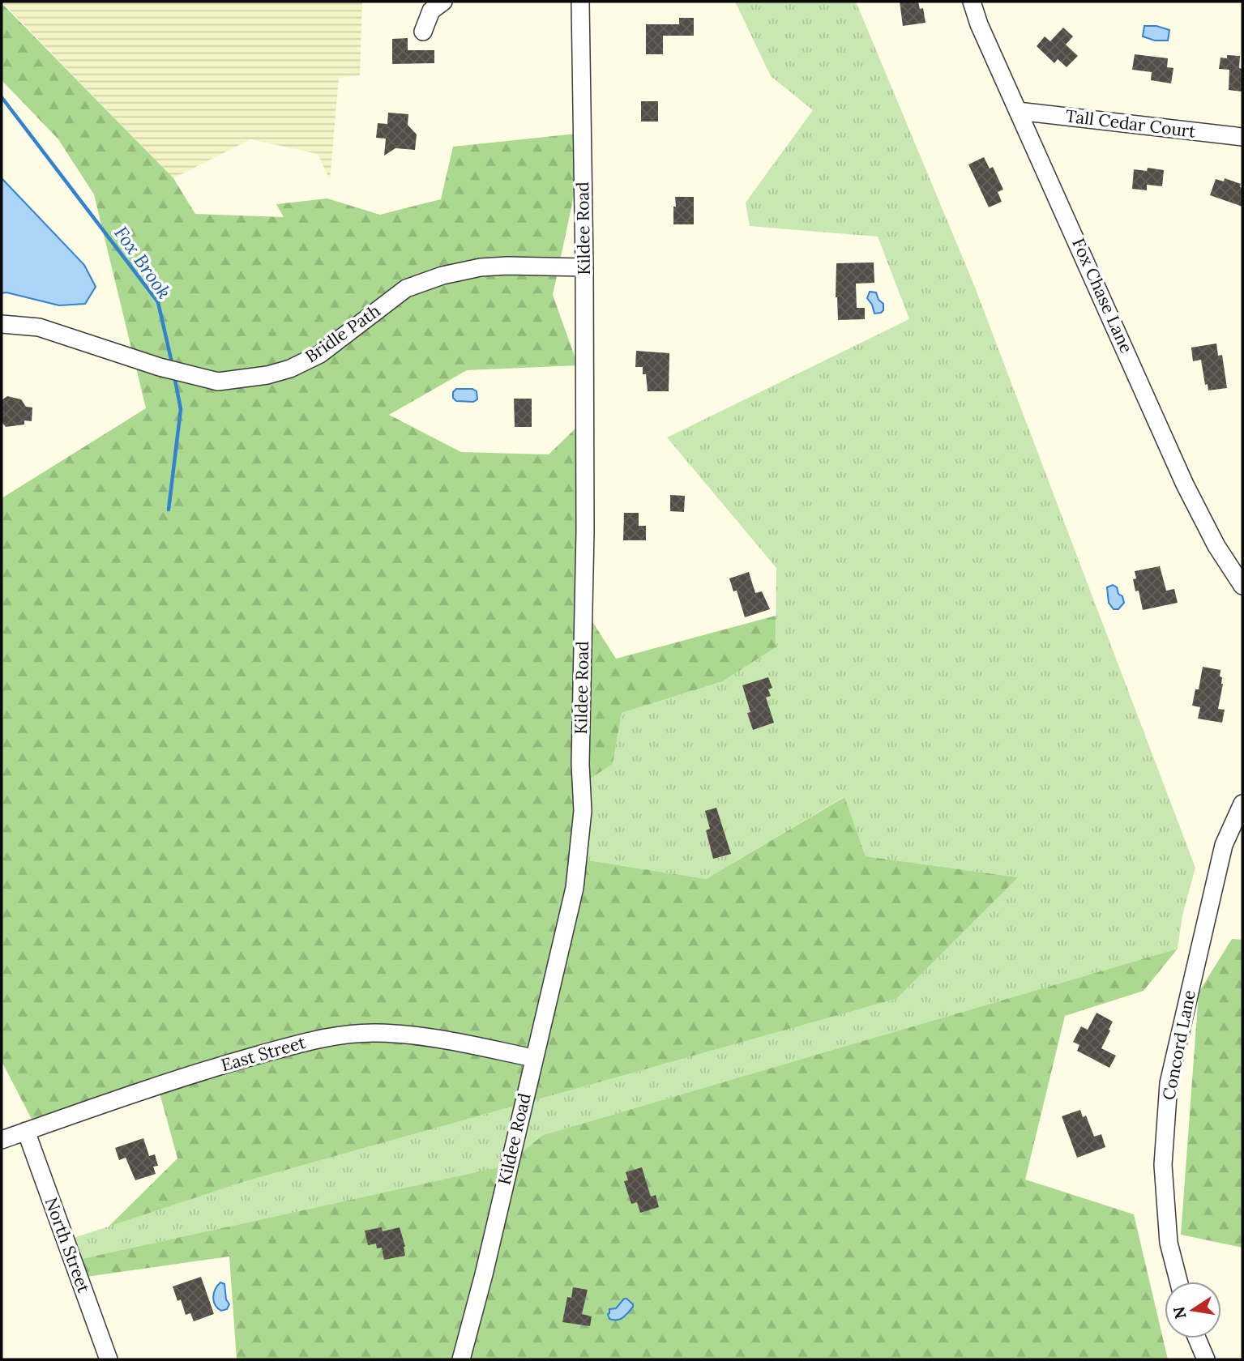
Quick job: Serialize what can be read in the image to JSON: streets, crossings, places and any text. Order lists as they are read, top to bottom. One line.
{"streets":{"street":["Tall Cedar Court","Kildee Road","Fox Chase Lane","Bridle Path","Concord Lane","East Street","North Street"]},"crossings":[["Tall Cedar Court","Fox Chase Lane"],["Kildee Road","Bridle Path"],["Kildee Road","East Street"],["East Street","North Street"]],"water":["Fox Brook"],"north":"left"}
